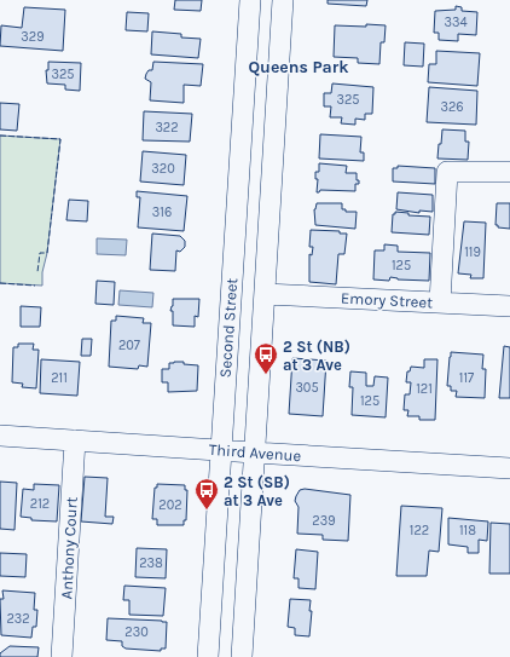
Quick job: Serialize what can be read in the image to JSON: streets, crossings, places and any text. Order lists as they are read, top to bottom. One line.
{"streets":{"street":["Emory Street","Second Street","Third Avenue","Anthony Court"]},"crossings":[["Second Street","Third Avenue"],["Third Avenue","Anthony Court"]],"districts":["Queens Park"],"places":{"bus stop":["2 St (NB) at 3 Ave","2 St (SB) at 3 Ave"]},"house_numbers":["334","329","325","325","326","322","320","316","119","125","207","211","117","305","121","125","212","202","239","122","118","238","232","230"]}
